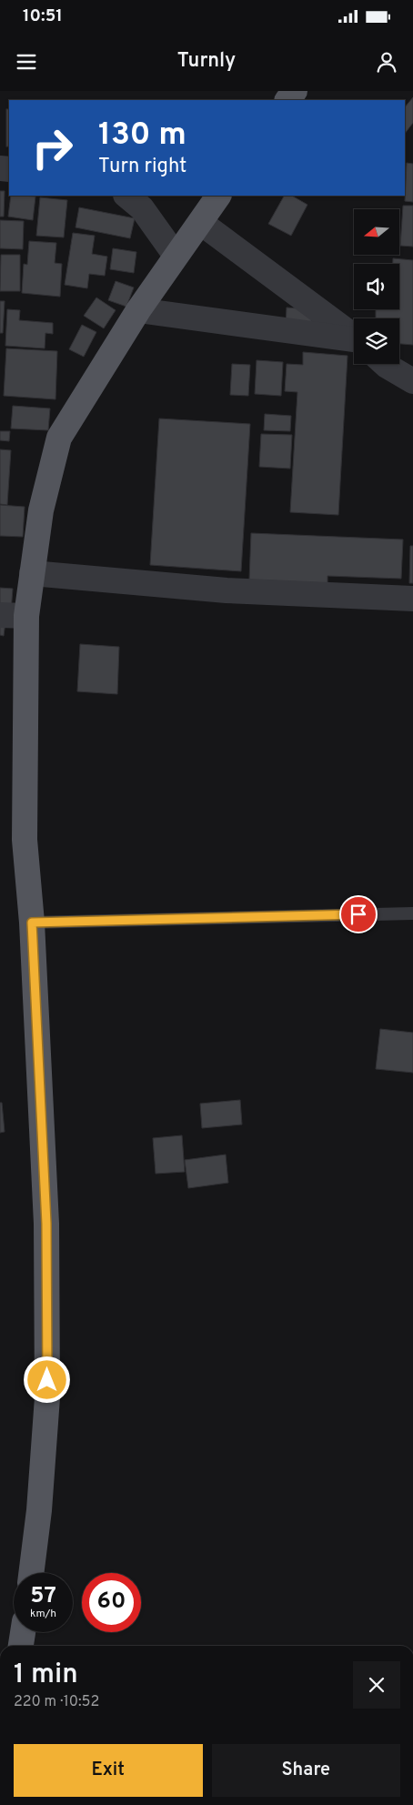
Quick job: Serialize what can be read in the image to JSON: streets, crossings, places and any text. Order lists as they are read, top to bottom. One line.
{"north":"left","page":{"status":"10:51","header":"Turnly","turn":["130 m","Turn right"],"speed":"57 km/h","limit":"60","heading":["1 min","220 m · 10:52"],"buttons":["Exit","Share"]}}
